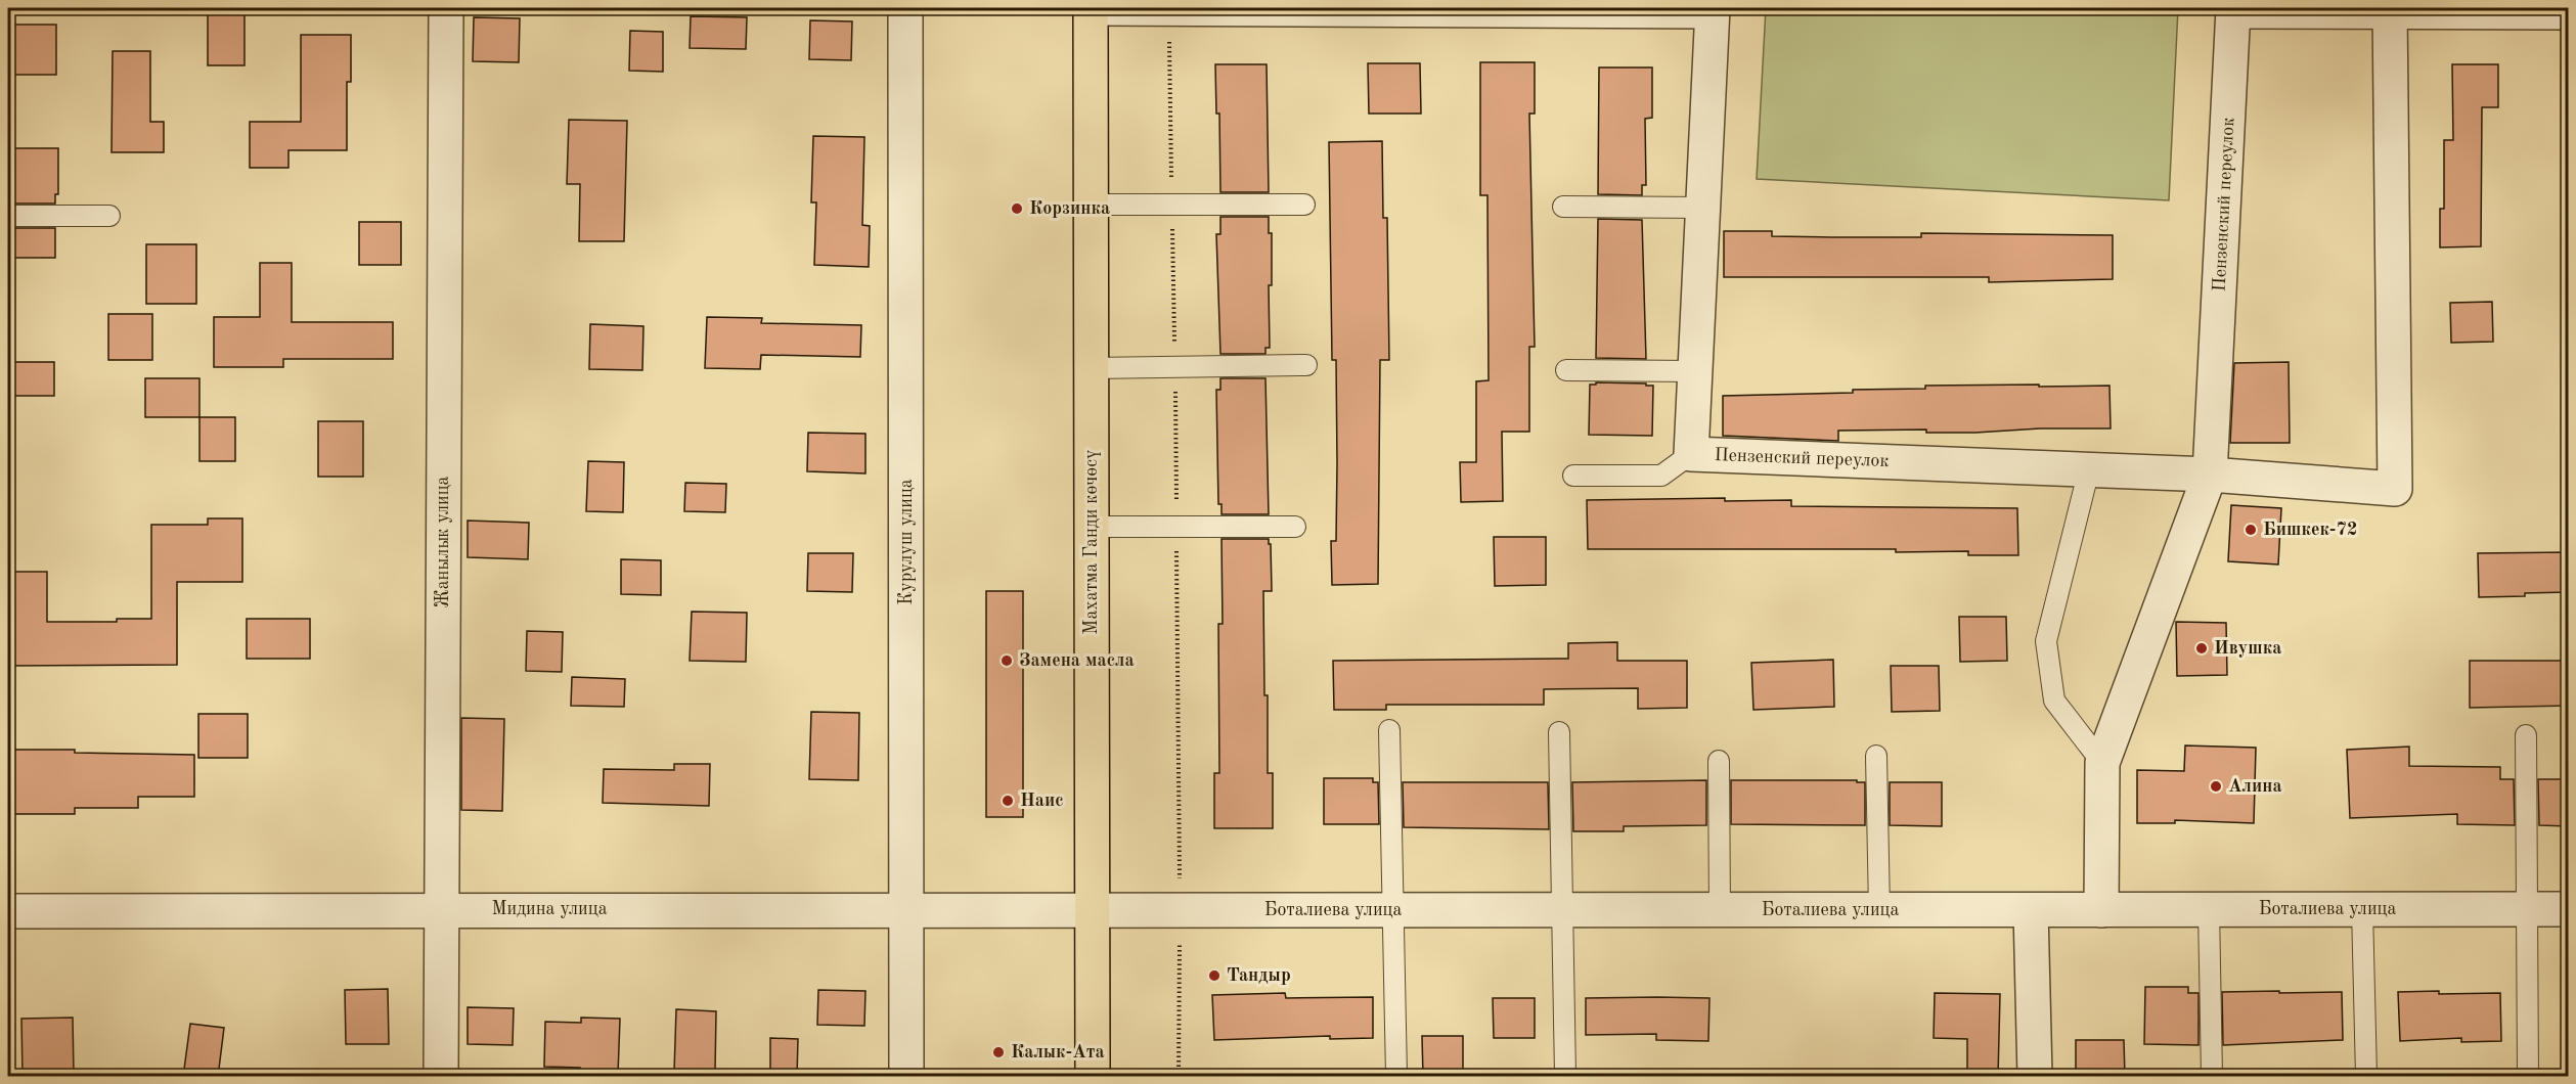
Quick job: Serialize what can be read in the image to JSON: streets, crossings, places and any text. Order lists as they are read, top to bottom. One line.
{"streets":{"main road":["Махатма Ганди көчөсү"],"street":["Пензенский переулок","Жанылык улица","Курулуш улица","Мидина улица","Боталиева улица"]},"crossings":[["Пензенский переулок","Боталиева улица"],["Жанылык улица","Мидина улица"],["Курулуш улица","Мидина улица"],["Махатма Ганди көчөсү","Мидина улица"],["Махатма Ганди көчөсү","Боталиева улица"],["Мидина улица","Боталиева улица"]],"places":["Корзинка","Бишкек-72","Ивушка","Замена масла","Алина","Наис","Тандыр","Калык-Ата"]}
